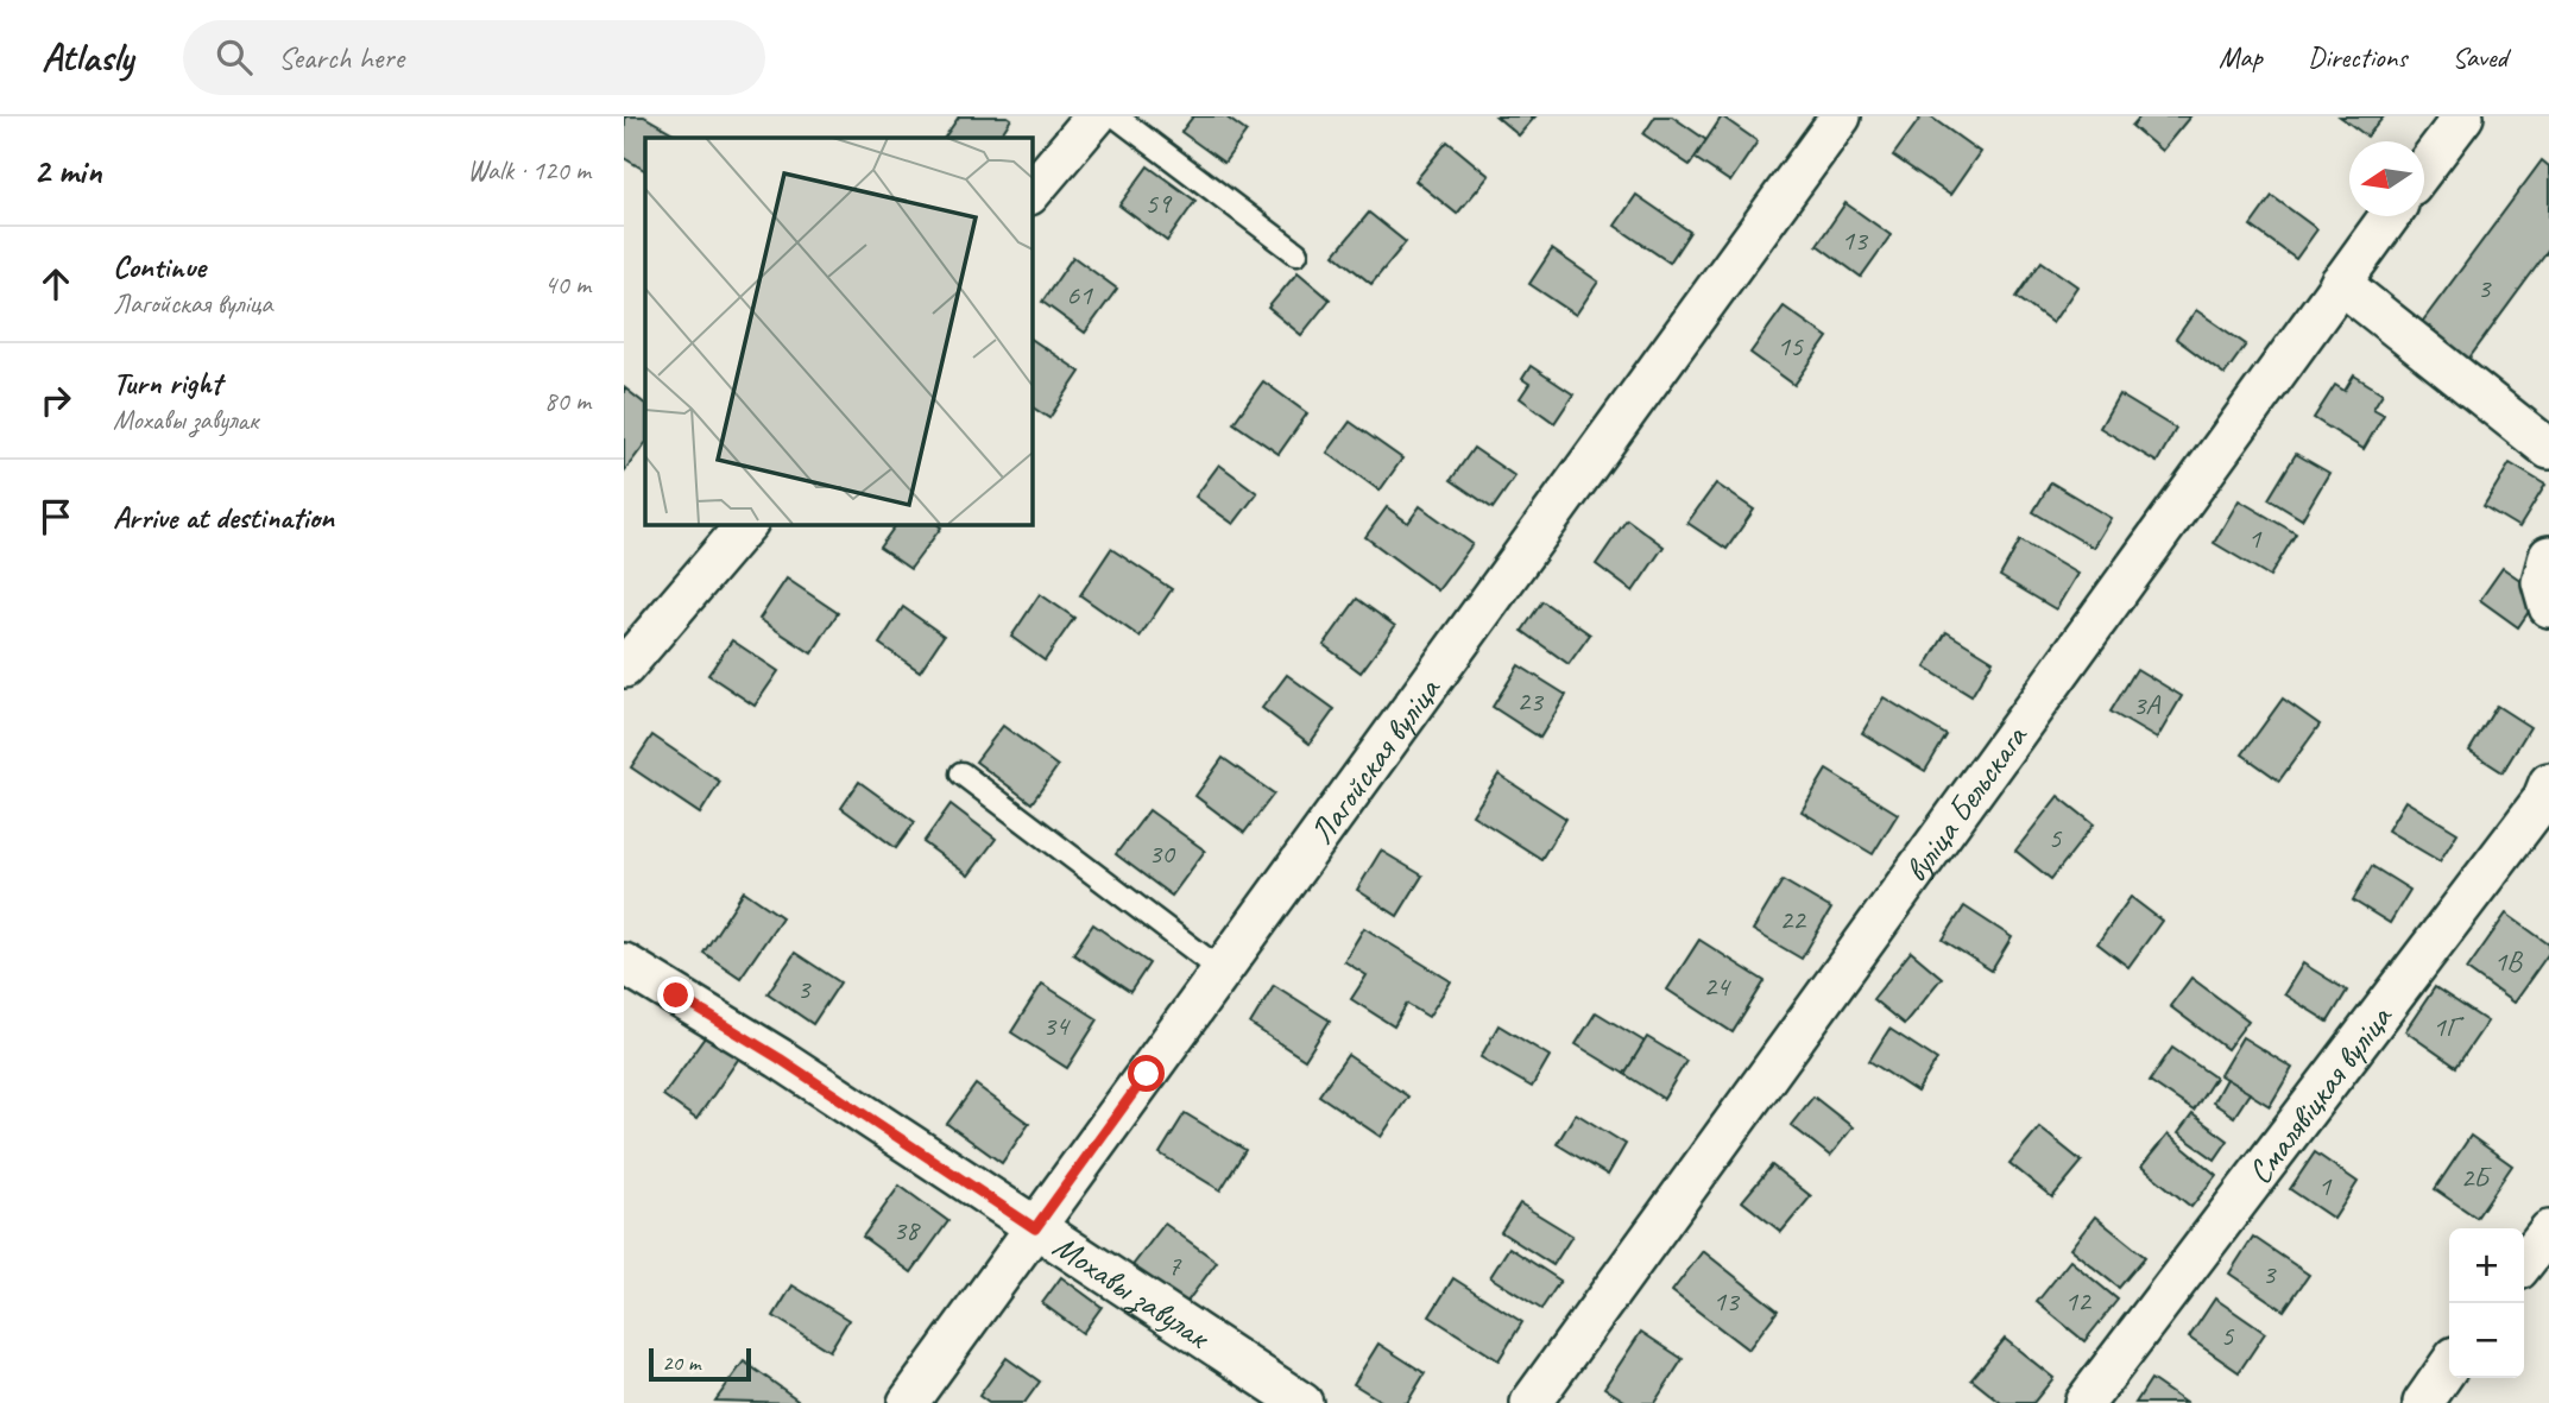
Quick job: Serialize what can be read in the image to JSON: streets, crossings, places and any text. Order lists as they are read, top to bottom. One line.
{"streets":{"street":["Лагойская вуліца","вуліца Бельскага","Смалявіцкая вуліца","Мохавы завулак"]},"crossings":[["Лагойская вуліца","Мохавы завулак"]],"house_numbers":["59","13","3","61","15","1","23","3А","5","30","22","1В","24","3","34","1Г","2Б","1","38","7","3","13","12","5"],"scale_bar":"20 m","north":"left","page":{"header":"Atlasly","search":"Search here","nav":["Map","Directions","Saved"],"heading":["2 min","Walk · 120 m"],"list":[["Continue","Лагойская вуліца","40 m"],["Turn right","Мохавы завулак","80 m"],"Arrive at destination"],"map_buttons":["+","−"],"scale":"20 m"}}
